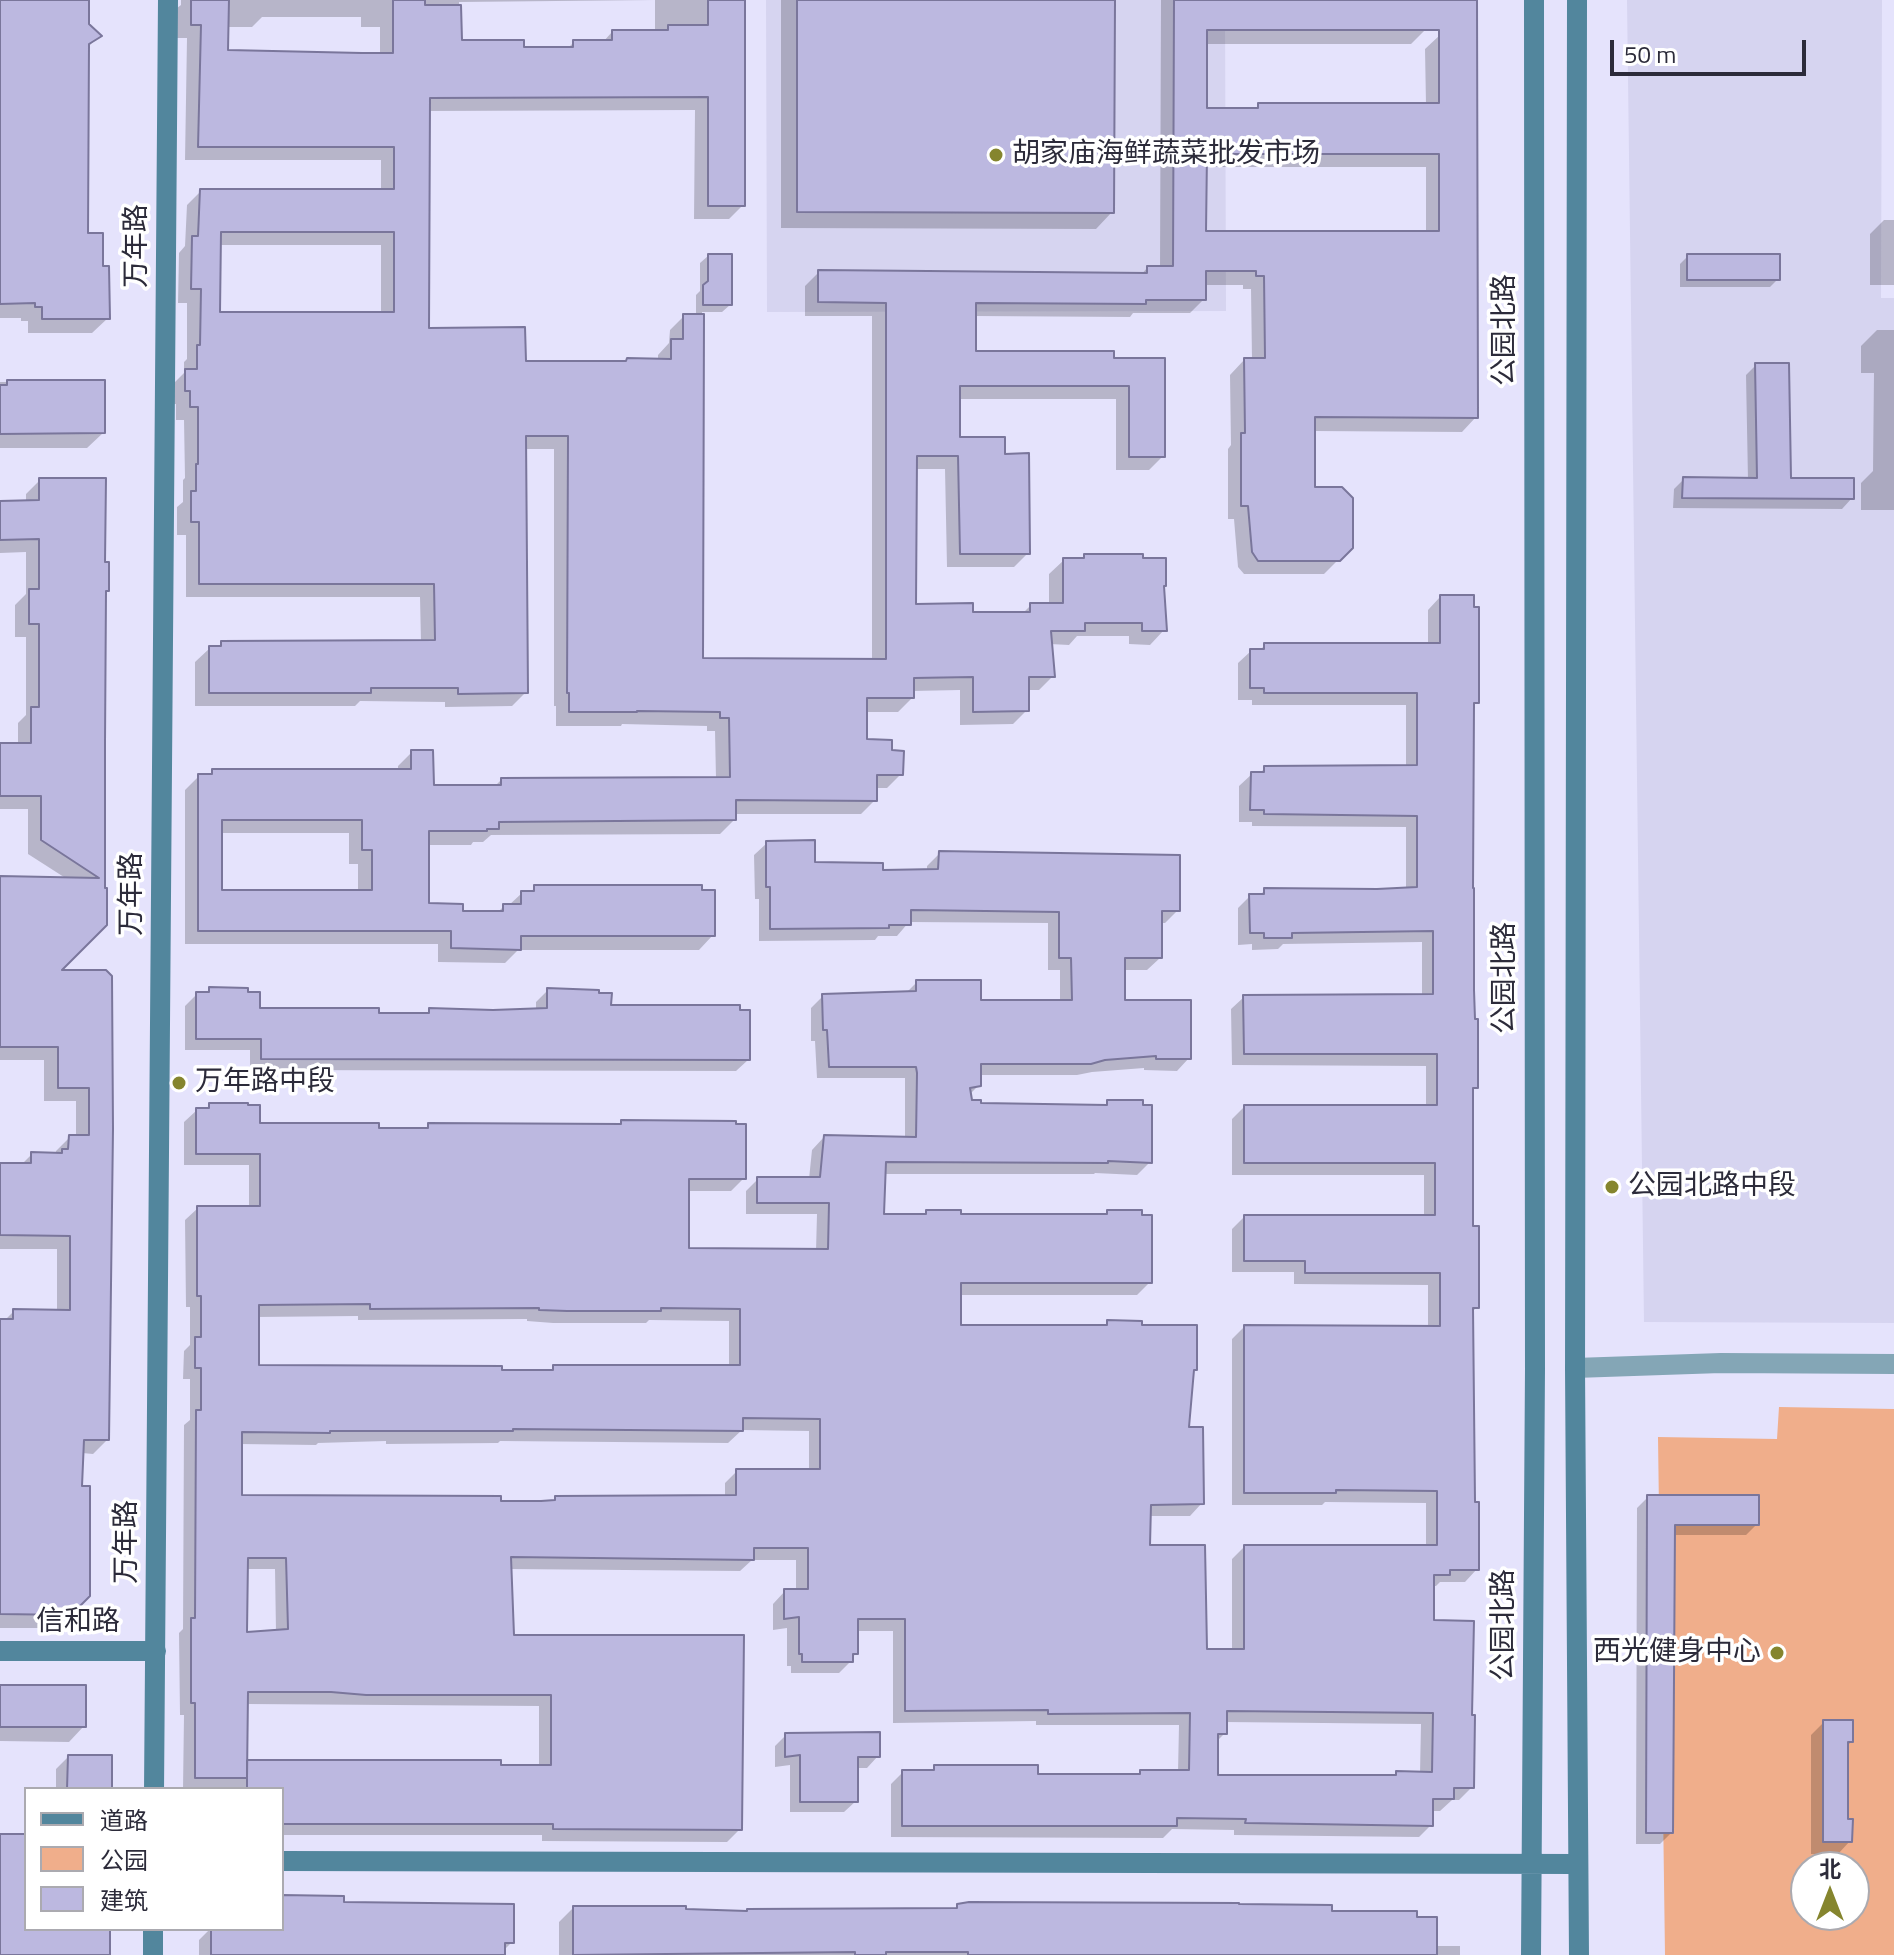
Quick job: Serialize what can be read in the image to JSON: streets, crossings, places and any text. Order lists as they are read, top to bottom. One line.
{"streets":{"main road":["万年路","公园北路","信和路"]},"crossings":[["万年路","信和路"]],"places":["胡家庙海鲜蔬菜批发市场","万年路中段","公园北路中段","西光健身中心"],"legend":["道路","公园","建筑"],"scale_bar":"50 m","north":"top"}
